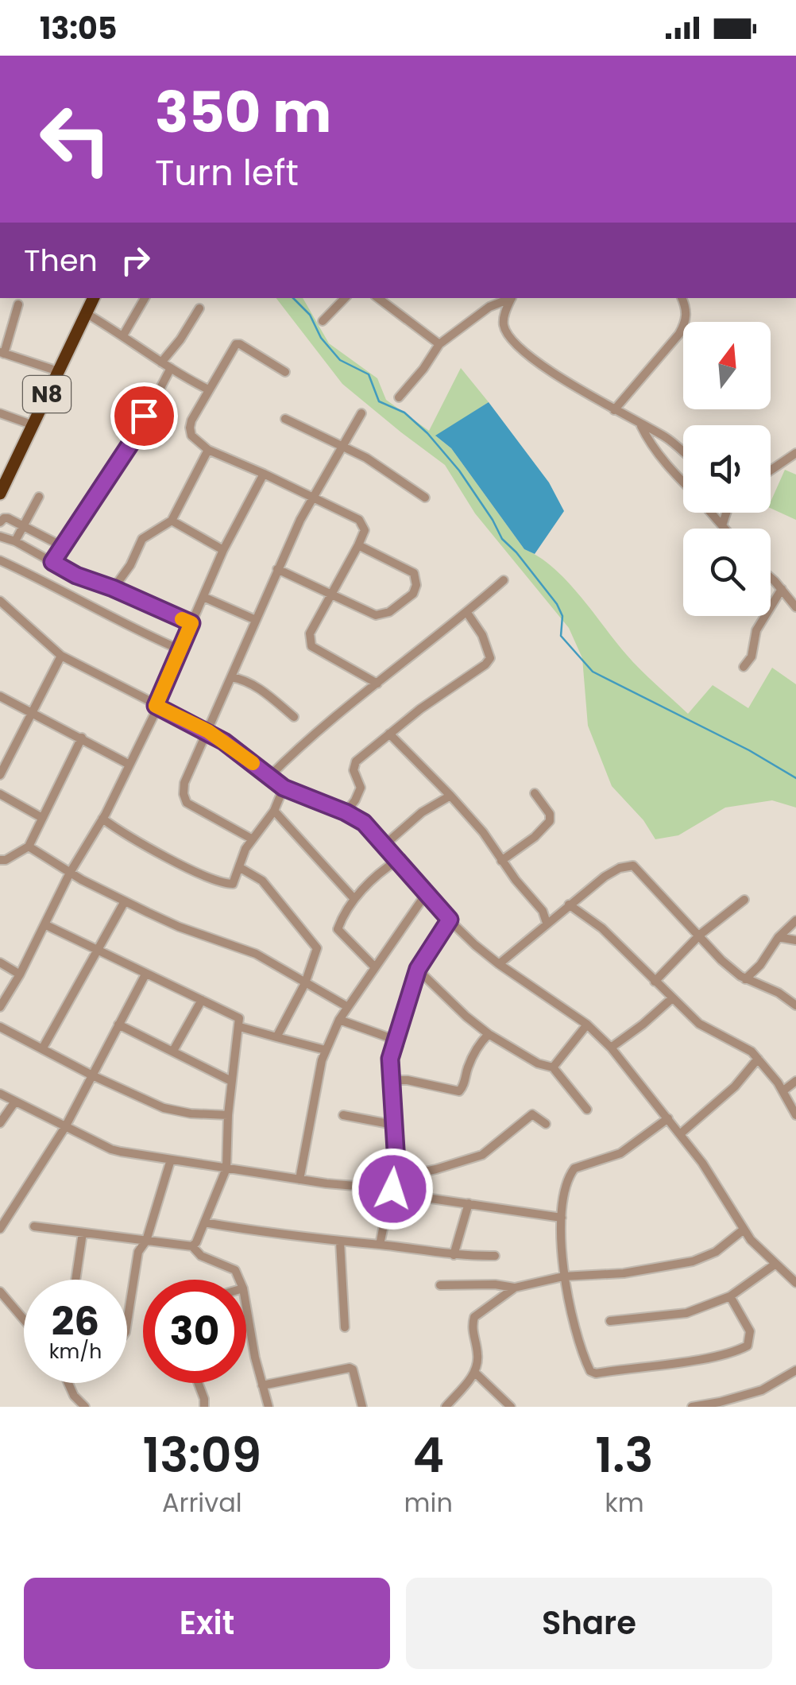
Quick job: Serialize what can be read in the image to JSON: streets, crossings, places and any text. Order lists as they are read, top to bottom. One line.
{"streets":{"highway":["N8"]},"north":"top","page":{"status":"13:05","turn":["350 m","Turn left"],"then":"Then","speed":"26 km/h","limit":"30","eta":["13:09","Arrival","4","min","1.3","km"],"buttons":["Exit","Share"]}}
